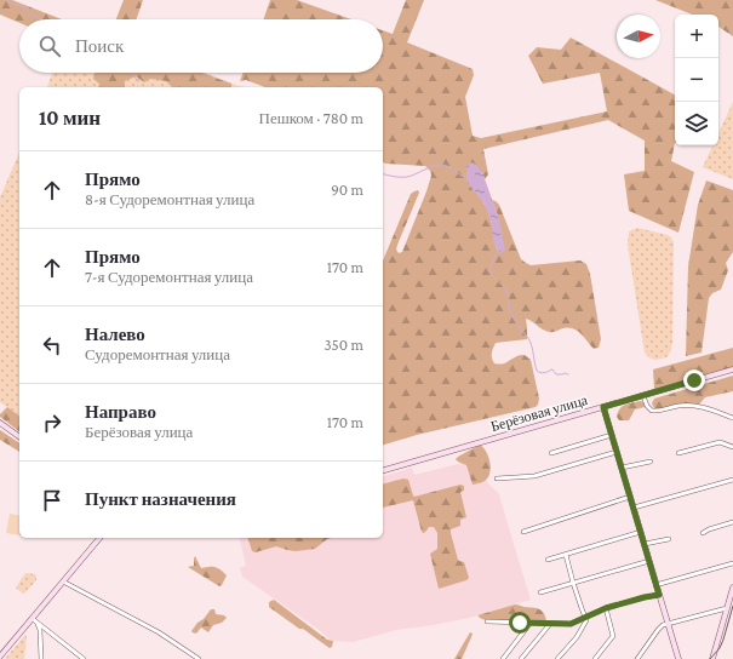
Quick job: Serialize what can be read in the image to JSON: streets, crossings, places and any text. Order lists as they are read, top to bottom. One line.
{"streets":{"main road":["Берёзовая улица"]},"north":"right","page":{"map_buttons":["+","−"],"search":"Поиск","heading":["10 мин","Пешком · 780 m"],"list":[["Прямо","8-я Судоремонтная улица","90 m"],["Прямо","7-я Судоремонтная улица","170 m"],["Налево","Судоремонтная улица","350 m"],["Направо","Берёзовая улица","170 m"],"Пункт назначения"]}}
